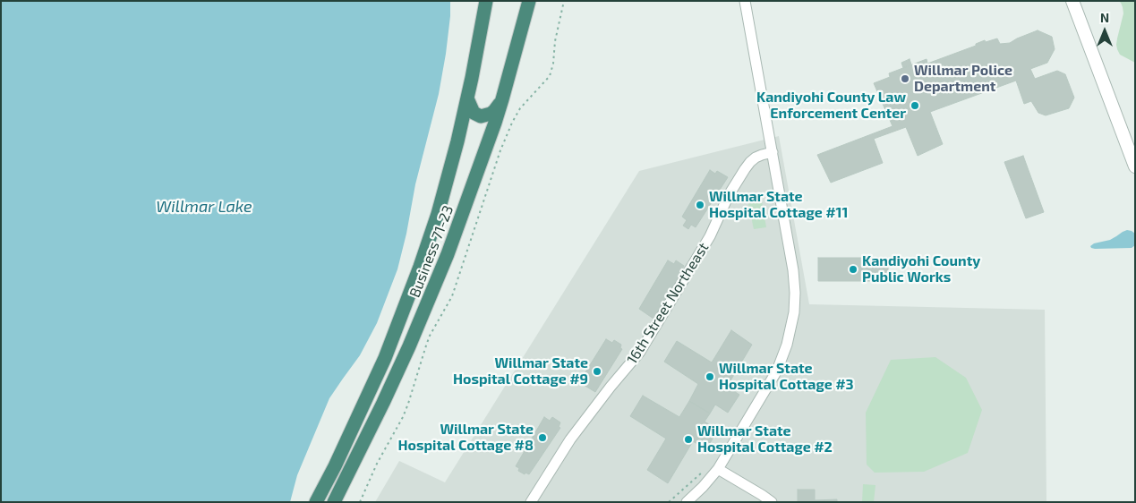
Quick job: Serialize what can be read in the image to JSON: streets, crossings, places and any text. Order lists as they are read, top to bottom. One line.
{"streets":{"highway":["Business 71-23"],"street":["16th Street Northeast"]},"water":["Willmar Lake"],"places":["Willmar Police Department","Kandiyohi County Law Enforcement Center","Willmar State Hospital Cottage #11","Kandiyohi County Public Works","Willmar State Hospital Cottage #9","Willmar State Hospital Cottage #3","Willmar State Hospital Cottage #8","Willmar State Hospital Cottage #2"],"north":"top"}
